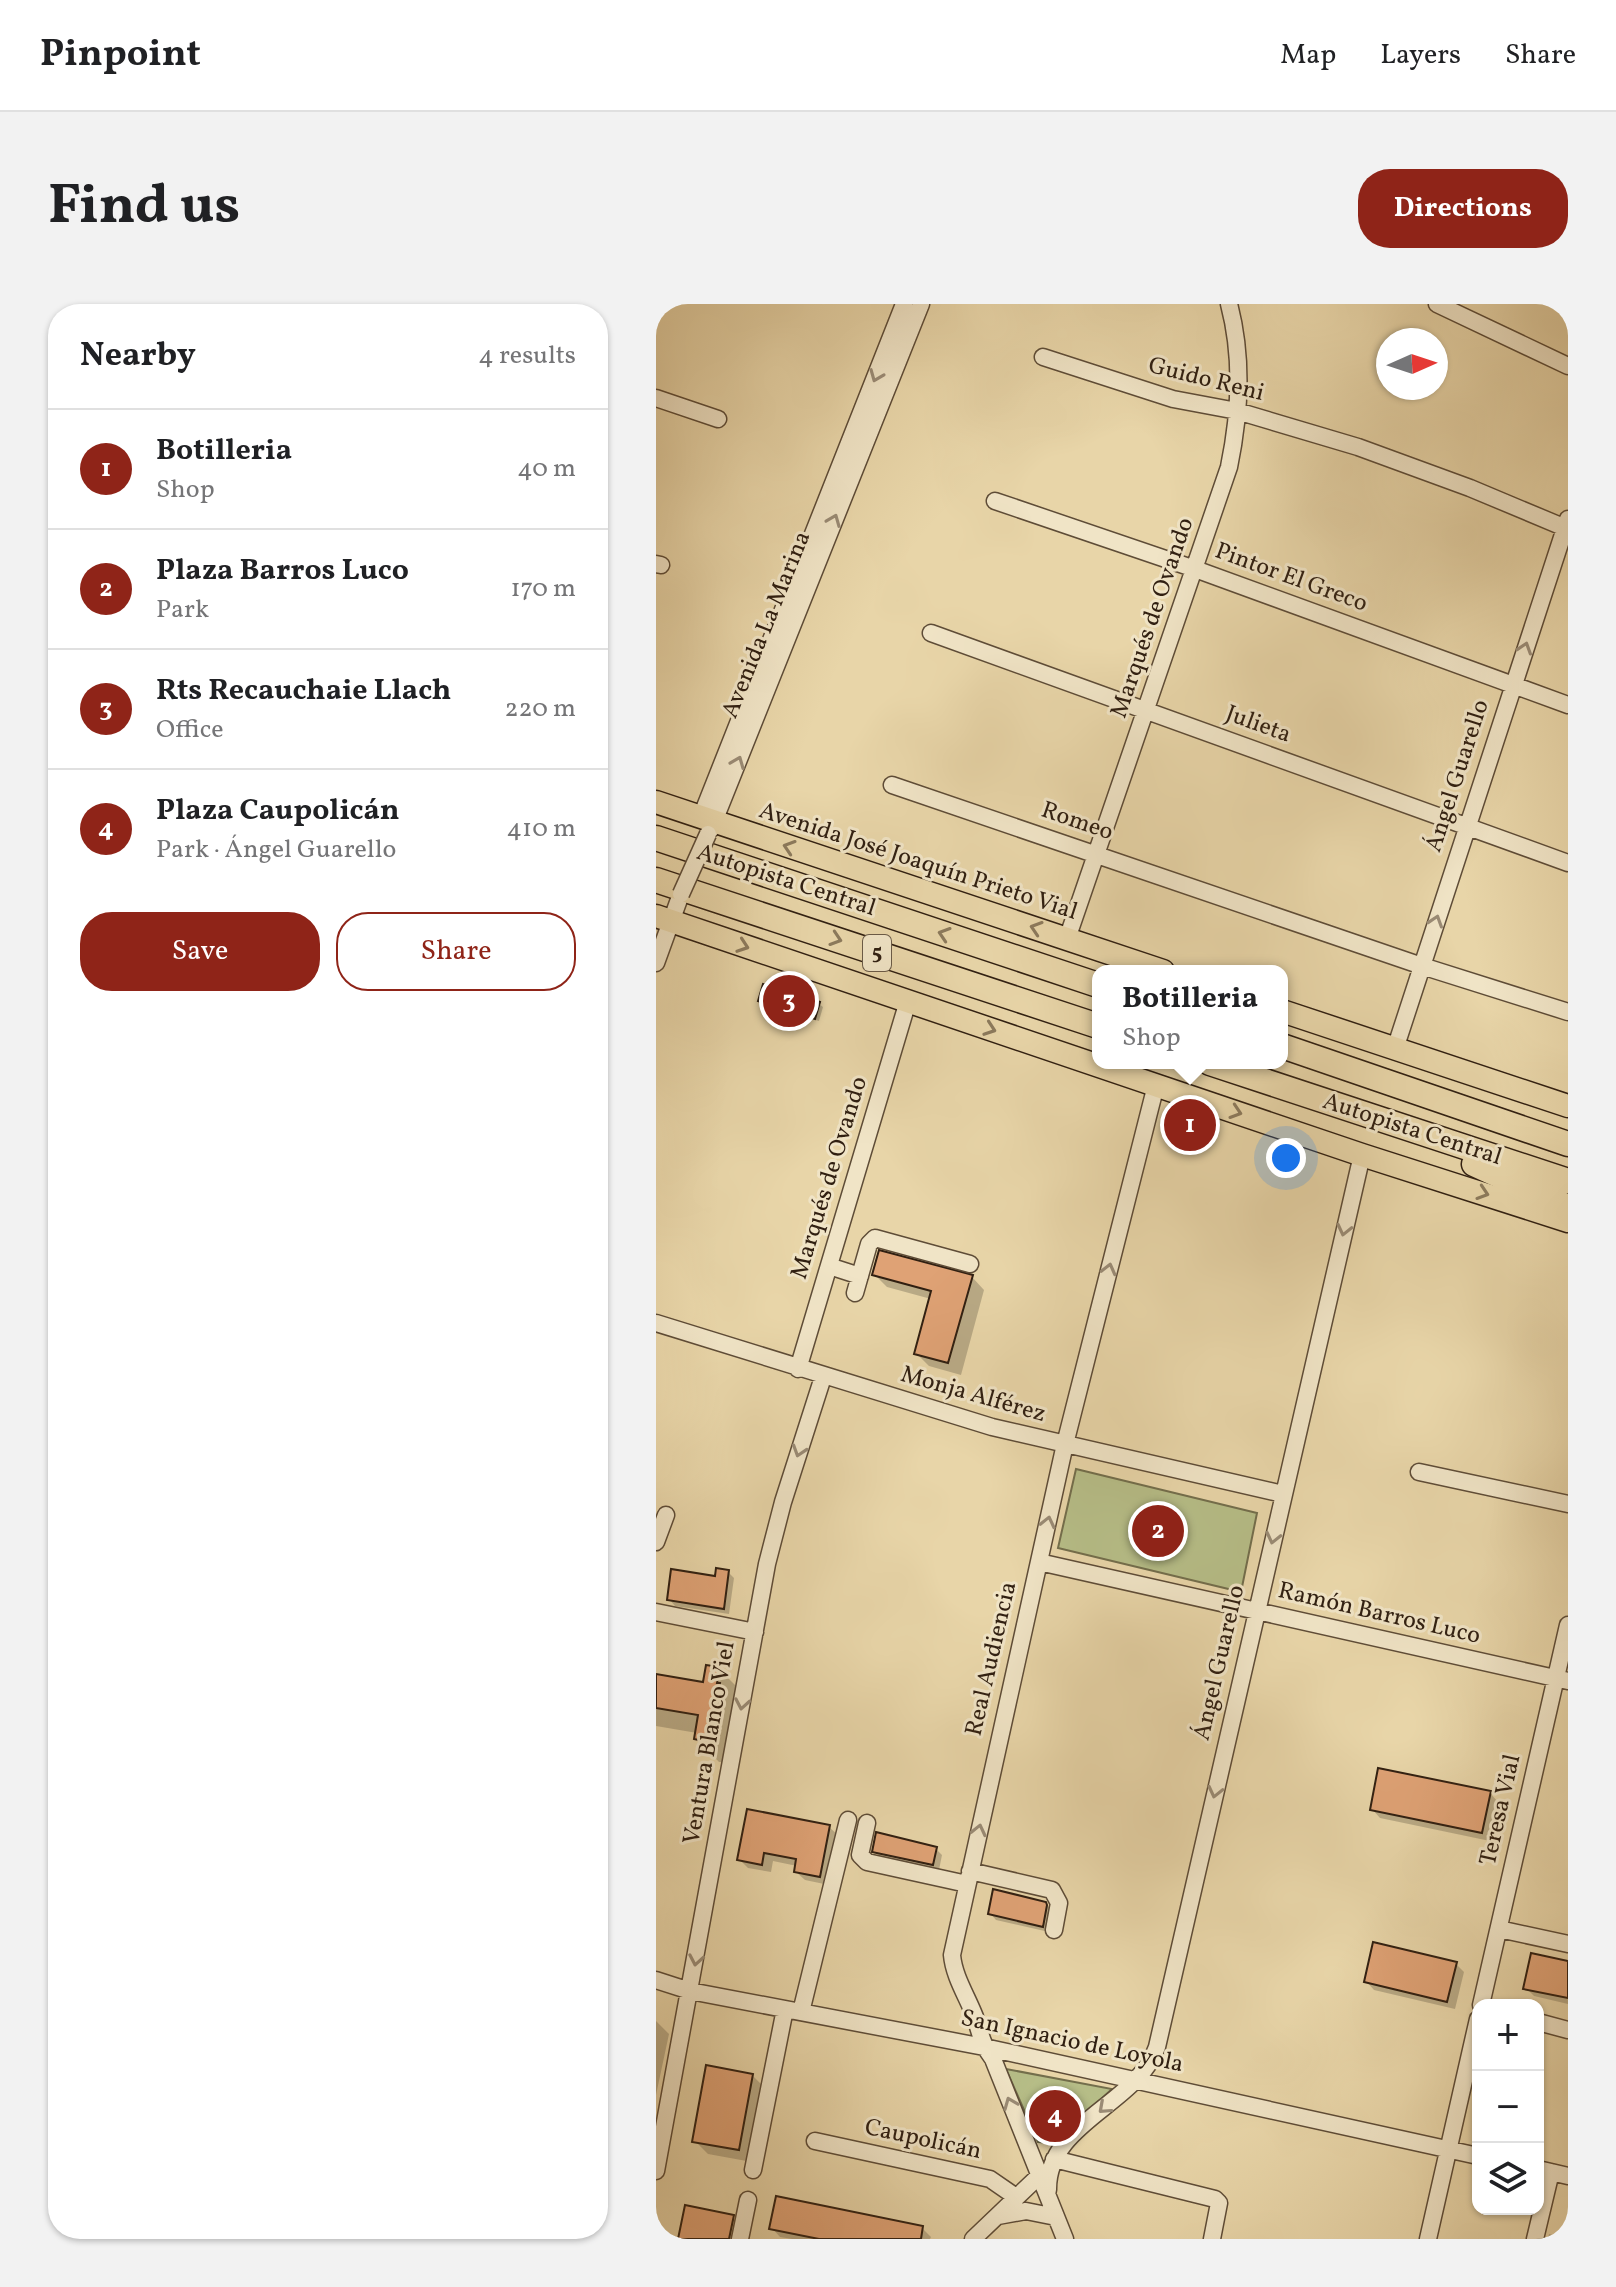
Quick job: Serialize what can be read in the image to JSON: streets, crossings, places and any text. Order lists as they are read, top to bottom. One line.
{"streets":{"highway":["Autopista Central","5"],"main road":["Avenida José Joaquín Prieto Vial"],"street":["Guido Reni","Pintor El Greco","Marqués de Ovando","Avenida La Marina","Julieta","Ángel Guarello","Romeo","Monja Alférez","Ramón Barros Luco","Real Audiencia","Ventura Blanco Viel","Teresa Vial","San Ignacio de Loyola","Caupolicán"]},"crossings":[["Guido Reni","Marqués de Ovando"],["Guido Reni","Ángel Guarello"],["Pintor El Greco","Marqués de Ovando"],["Pintor El Greco","Ángel Guarello"],["Marqués de Ovando","Julieta"],["Marqués de Ovando","Romeo"],["Marqués de Ovando","Avenida José Joaquín Prieto Vial"],["Marqués de Ovando","Monja Alférez"],["Avenida La Marina","Avenida José Joaquín Prieto Vial"],["Julieta","Ángel Guarello"],["Ángel Guarello","Romeo"],["Ángel Guarello","Monja Alférez"],["Ángel Guarello","Ramón Barros Luco"],["Ángel Guarello","San Ignacio de Loyola"],["Monja Alférez","Real Audiencia"],["Monja Alférez","Ventura Blanco Viel"],["Ramón Barros Luco","Real Audiencia"],["Ramón Barros Luco","Teresa Vial"],["Real Audiencia","San Ignacio de Loyola"],["Ventura Blanco Viel","San Ignacio de Loyola"]],"one_way":["Real Audiencia"],"north":"right","page":{"header":"Pinpoint","nav":["Map","Layers","Share"],"title":"Find us","buttons":["Directions",["Save","Share"]],"heading":["Nearby","4 results"],"list":[{"mark":"1","name":"Botilleria","note":"Shop","value":"40 m"},{"mark":"2","name":"Plaza Barros Luco","note":"Park","value":"170 m"},{"mark":"3","name":"Rts Recauchaie Llach","note":"Office","value":"220 m"},{"mark":"4","name":"Plaza Caupolicán","note":"Park · Ángel Guarello","value":"410 m"}],"popup":["Botilleria","Shop"],"pins":["3","1","2","4"],"map_buttons":["+","−"]}}
